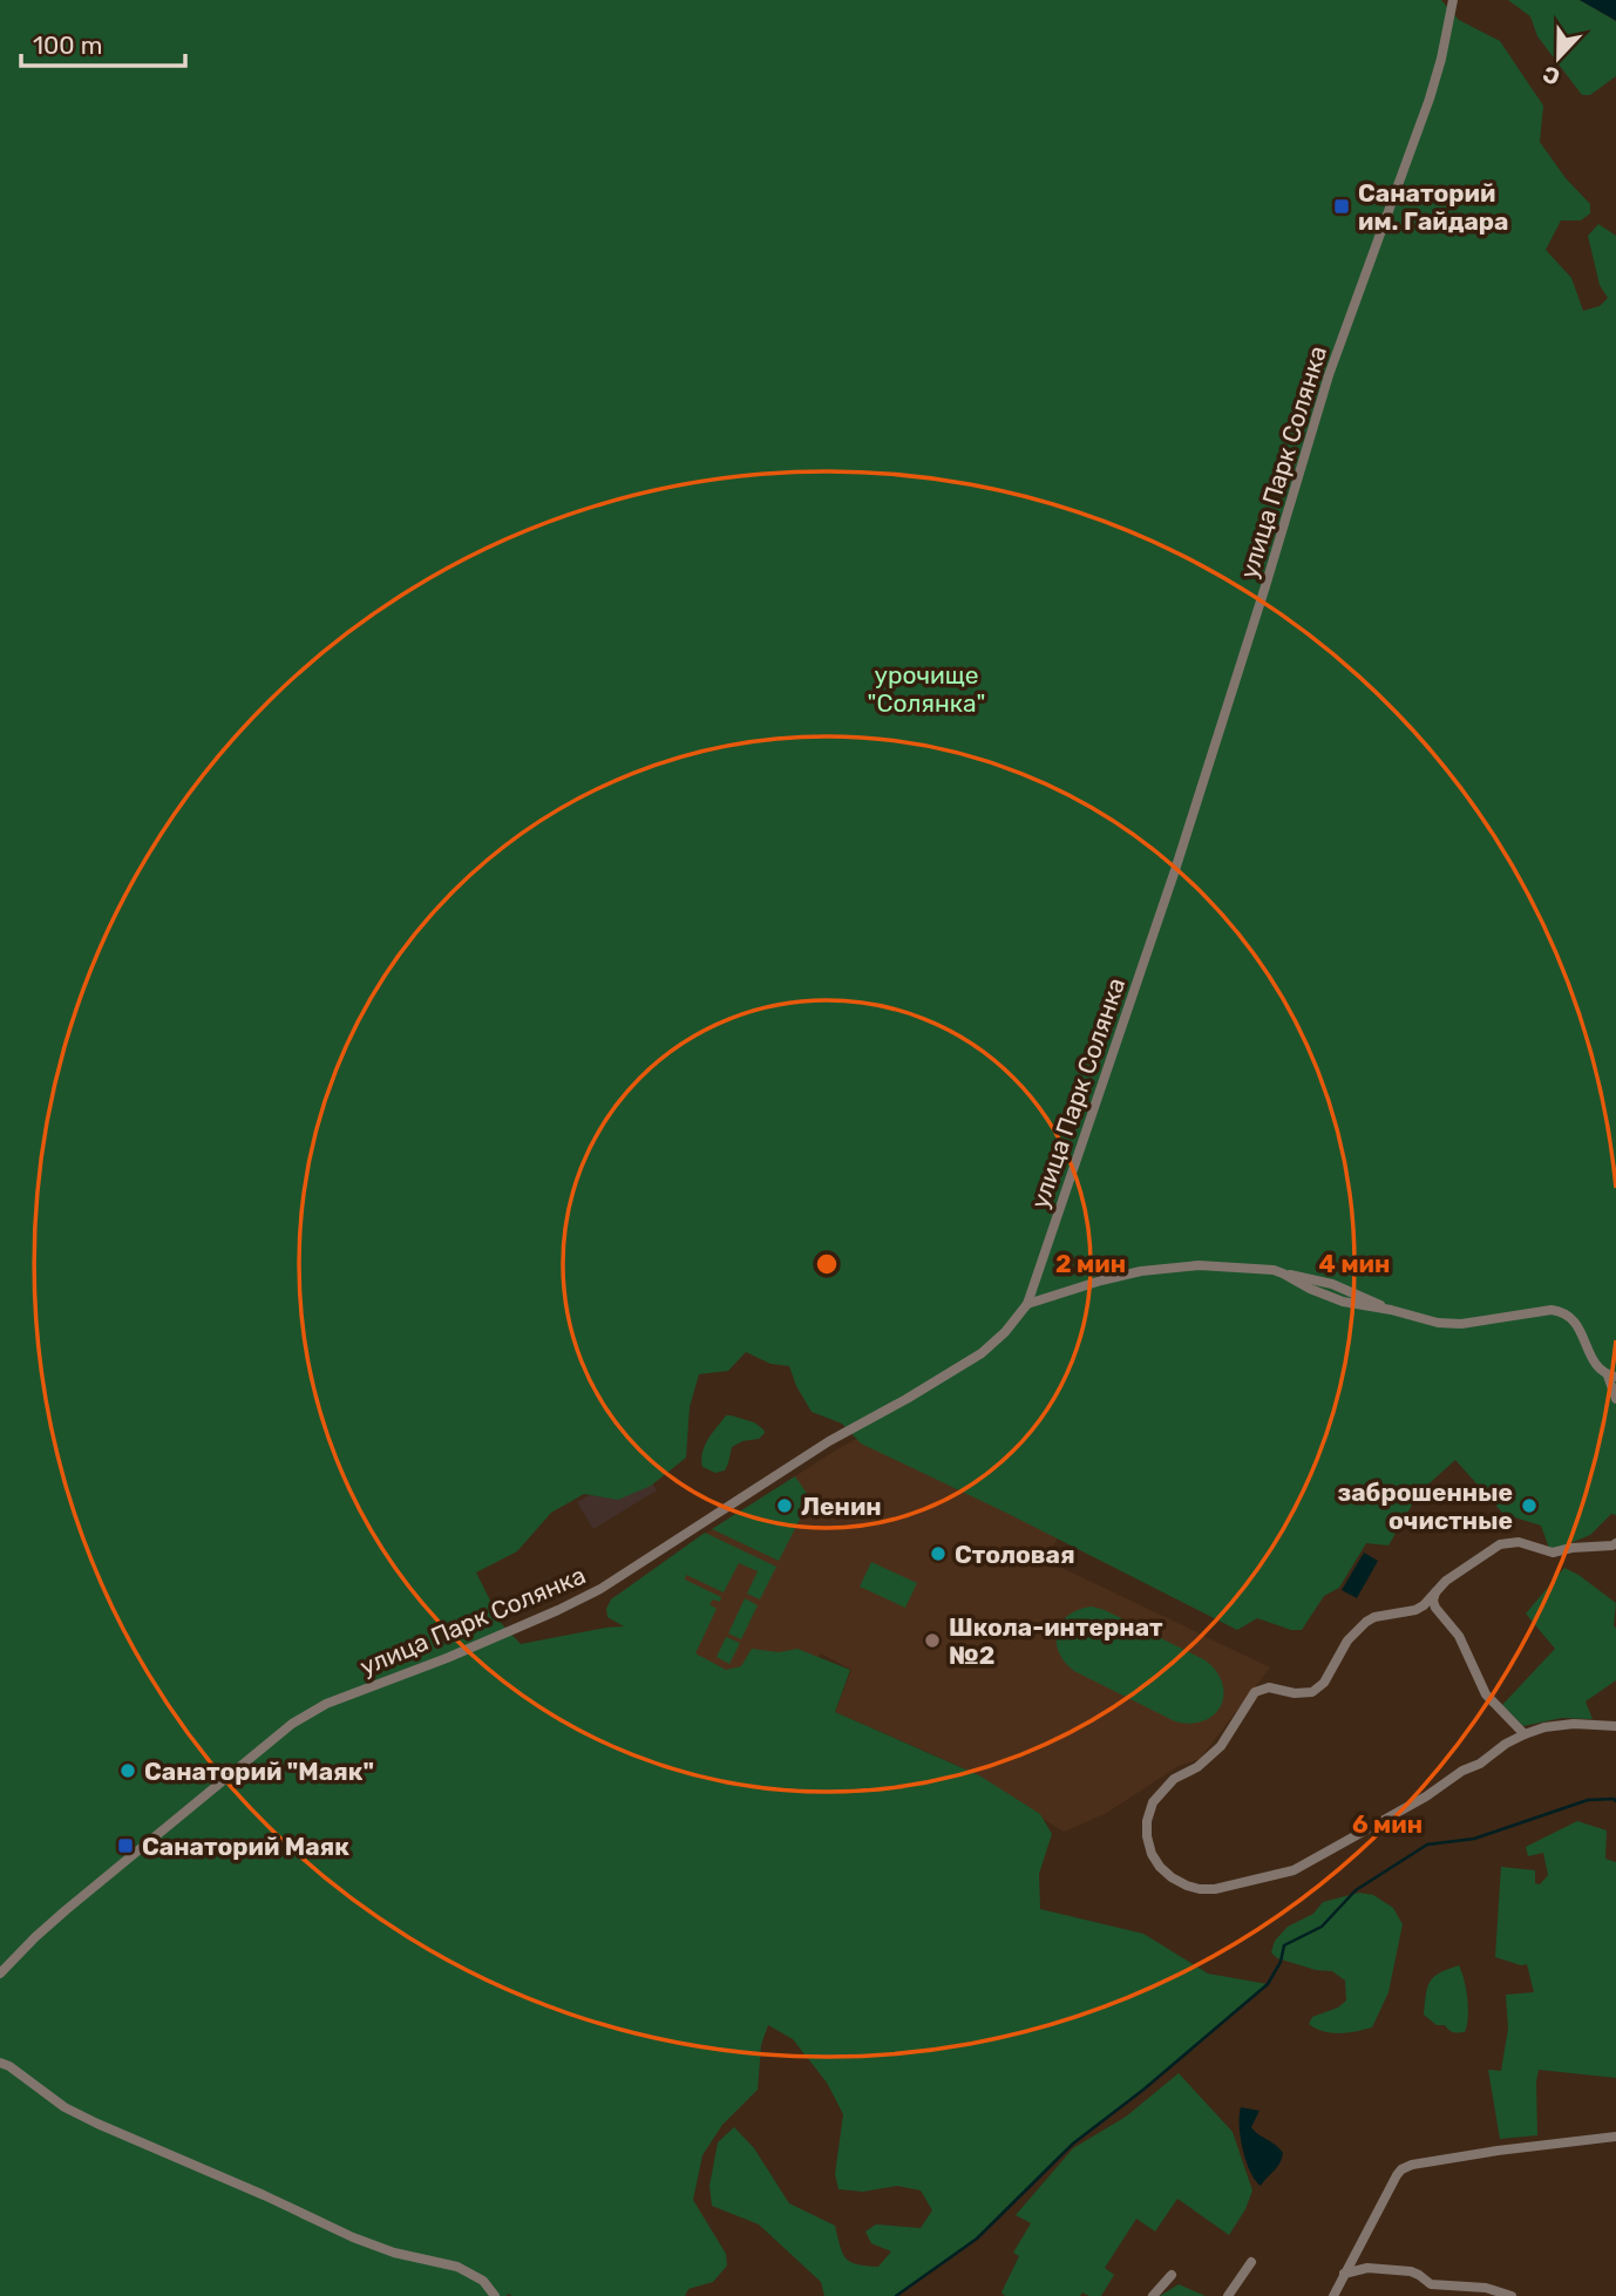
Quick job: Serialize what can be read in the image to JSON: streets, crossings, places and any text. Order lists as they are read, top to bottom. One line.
{"streets":{"street":["улица Парк Солянка"]},"parks":["урочище \"Солянка\""],"places":{"transit":["Санаторий им. Гайдара","Санаторий Маяк"],"other":["Ленин","заброшенные очистные","Столовая","Школа-интернат №2","Санаторий \"Маяк\""]},"scale_bar":"100 m","north":"bottom","rings":["2 мин","4 мин","6 мин"]}
